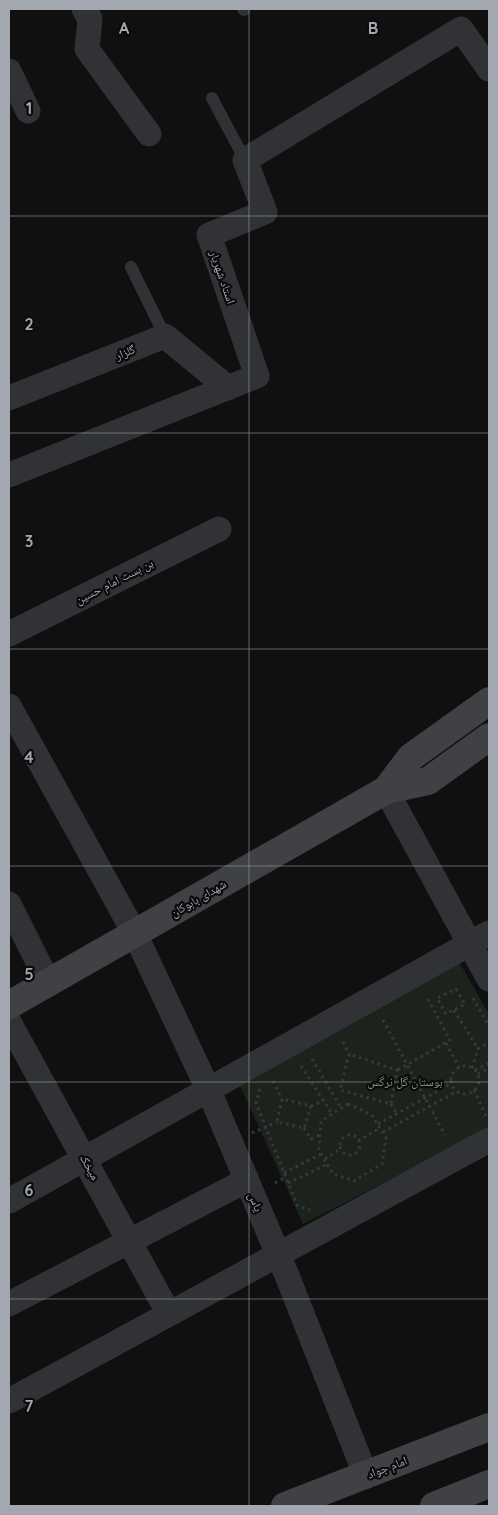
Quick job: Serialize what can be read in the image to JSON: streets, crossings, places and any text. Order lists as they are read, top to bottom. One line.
{"streets":{"street":["استاد شهریار","گلزار","بن بست امام حسین","شهدای بابوکان","میخک","یاس","امام جواد"]},"crossings":[["شهدای بابوکان","یاس"],["یاس","امام جواد"]],"parks":["بوستان گل نرگس"],"grid":{"columns":["A","B"],"rows":["1","2","3","4","5","6","7"]}}
